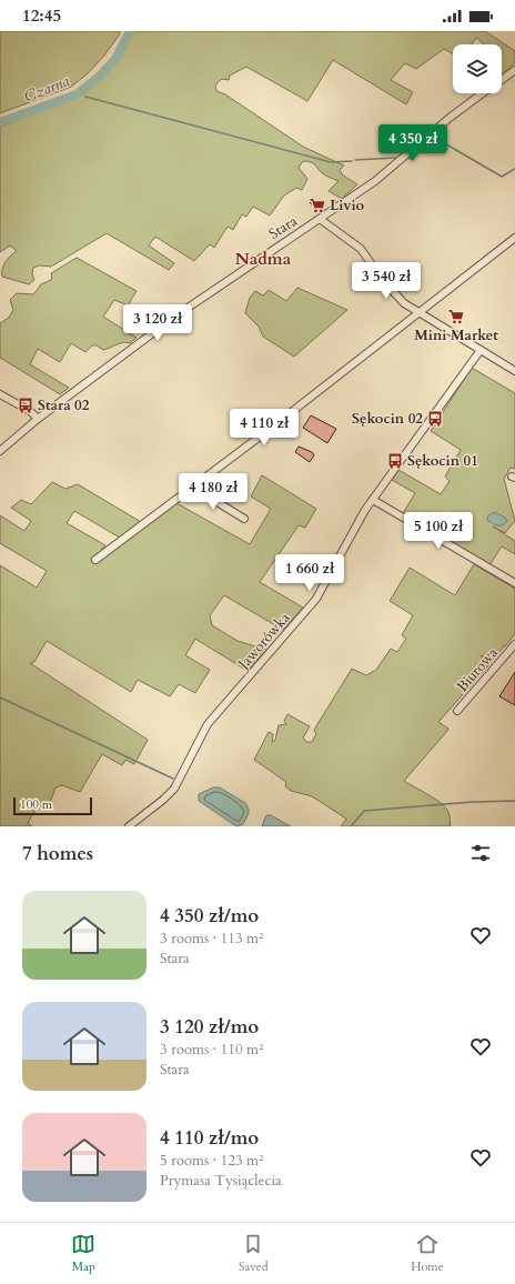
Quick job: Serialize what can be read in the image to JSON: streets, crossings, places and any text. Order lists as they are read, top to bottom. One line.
{"streets":{"street":["Stara","Jaworówka","Biurowa"]},"districts":["Nadma"],"water":["Czarna"],"places":{"supermarket":["Livio","Mini Market"],"bus stop":["Stara 02","Sękocin 02","Sękocin 01"]},"scale_bar":"100 m","page":{"status":"12:45","price":["4 350 zł","3 540 zł","3 120 zł","4 110 zł","4 180 zł","5 100 zł","1 660 zł"],"scale":"100 m","heading":"7 homes","list":[{"name":"4 350 zł/mo","note":"3 rooms · 113 m² · Stara"},{"name":"3 120 zł/mo","note":"3 rooms · 110 m² · Stara"},{"name":"4 110 zł/mo","note":"5 rooms · 123 m² · Prymasa Tysiąclecia"}],"tabs":["Map","Saved","Home"]}}
